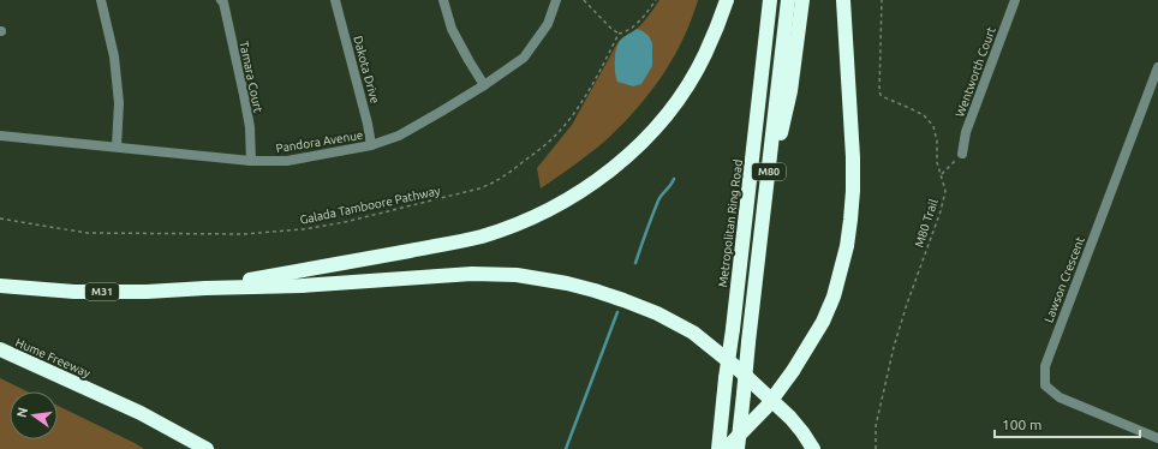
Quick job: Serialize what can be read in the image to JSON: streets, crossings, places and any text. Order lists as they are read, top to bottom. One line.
{"streets":{"highway":["M80","Metropolitan Ring Road","M31","Hume Freeway"],"street":["Dakota Drive","Wentworth Court","Tamara Court","Pandora Avenue","Lawson Crescent"],"path":["Galada Tamboore Pathway","M80 Trail"]},"crossings":[["Dakota Drive","Pandora Avenue"],["Tamara Court","Pandora Avenue"]],"scale_bar":"100 m","north":"left"}
